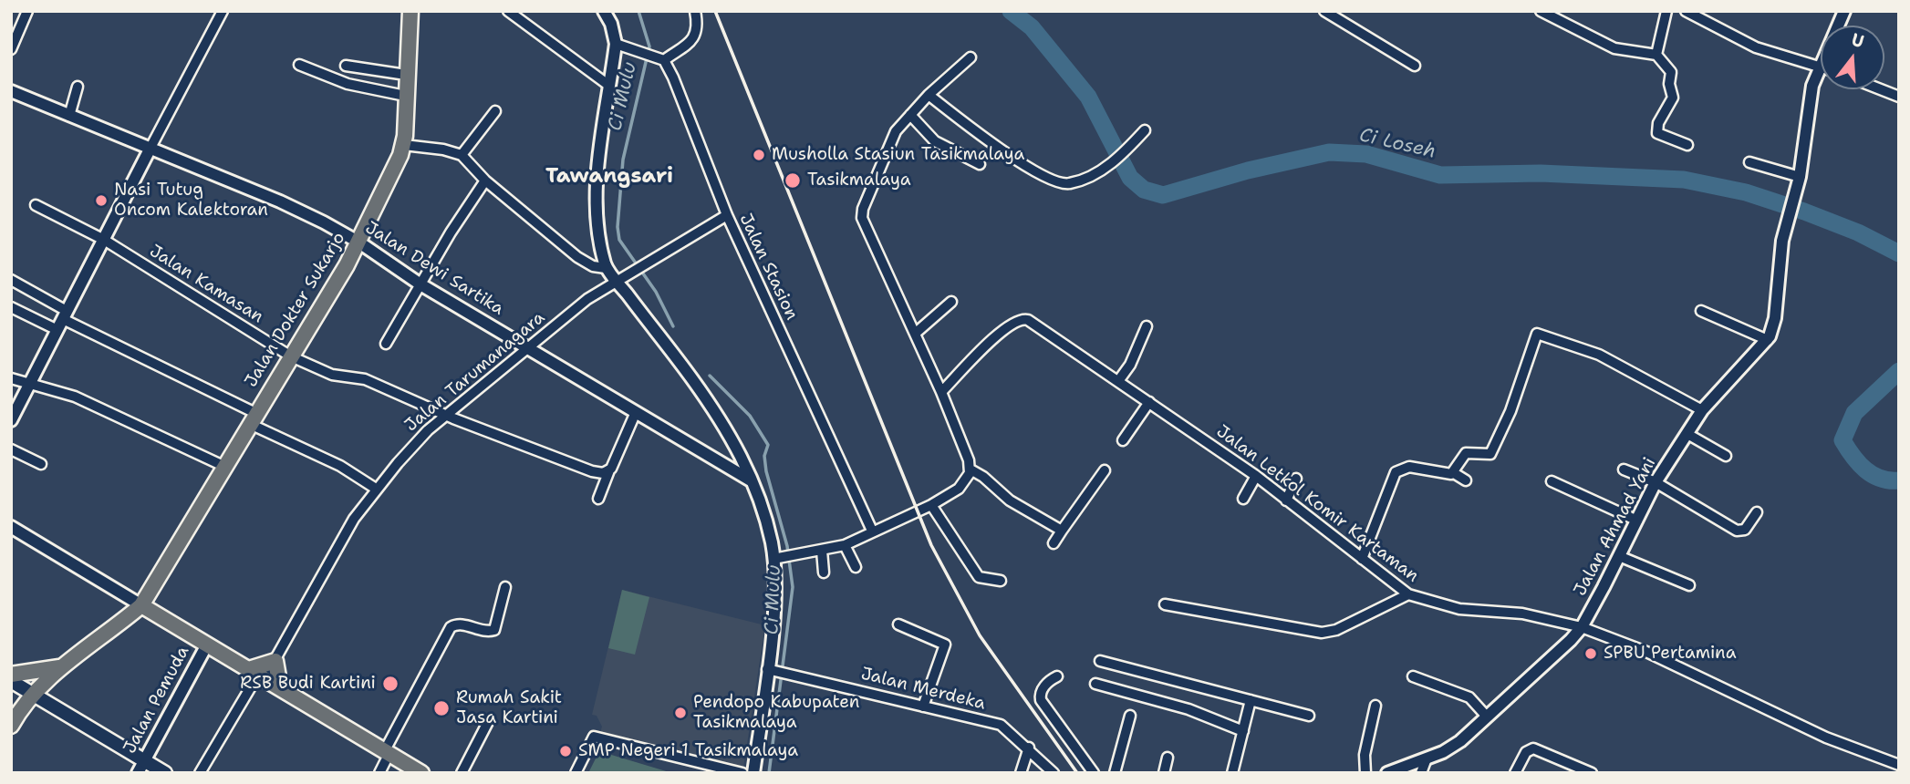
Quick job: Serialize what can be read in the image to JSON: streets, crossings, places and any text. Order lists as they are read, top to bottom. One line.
{"streets":{"main road":["Jalan Dokter Sukarjo"],"street":["Jalan Stasion","Jalan Dewi Sartika","Jalan Kamasan","Jalan Tarumanagara","Jalan Letkol Komir Kartaman","Jalan Ahmad Yani","Jalan Merdeka","Jalan Pemuda"]},"crossings":[["Jalan Stasion","Jalan Tarumanagara"],["Jalan Dewi Sartika","Jalan Dokter Sukarjo"],["Jalan Dewi Sartika","Jalan Tarumanagara"],["Jalan Kamasan","Jalan Dokter Sukarjo"],["Jalan Kamasan","Jalan Tarumanagara"],["Jalan Letkol Komir Kartaman","Jalan Ahmad Yani"]],"districts":["Tawangsari"],"water":["Ci Mulu","Ci Loseh"],"places":["Musholla Stasiun Tasikmalaya","Tasikmalaya","Nasi Tutug Oncom Kalektoran","SPBU Pertamina","RSB Budi Kartini","Rumah Sakit Jasa Kartini","Pendopo Kabupaten Tasikmalaya","SMP Negeri 1 Tasikmalaya"],"north":"top"}
